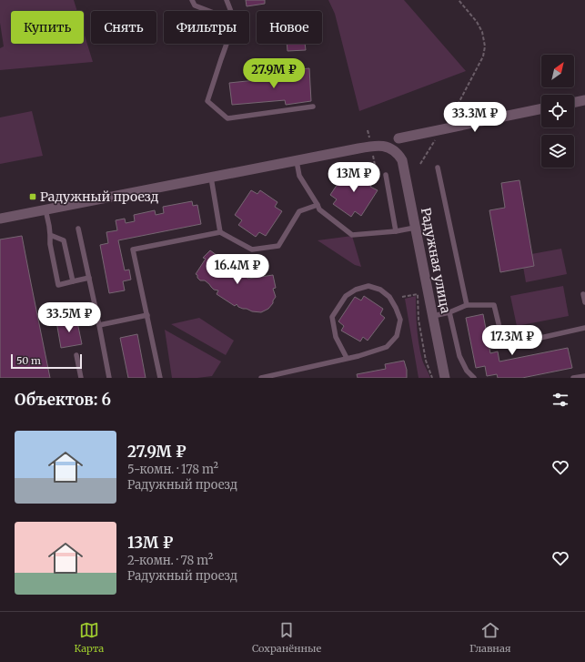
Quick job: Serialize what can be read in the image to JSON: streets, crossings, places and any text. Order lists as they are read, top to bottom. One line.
{"streets":{"street":["Радужная улица"]},"places":{"transit":["Радужный проезд"]},"scale_bar":"50 m","north":"top right","page":{"chip":["Купить","Снять","Фильтры","Новое"],"price":["27.9M ₽","33.3M ₽","13M ₽","16.4M ₽","33.5M ₽","17.3M ₽"],"scale":"50 m","heading":"Объектов: 6","list":[{"name":"27.9M ₽","note":"5-комн. · 178 m² · Радужный проезд"},{"name":"13M ₽","note":"2-комн. · 78 m² · Радужный проезд"}],"tabs":["Карта","Сохранённые","Главная"]}}
